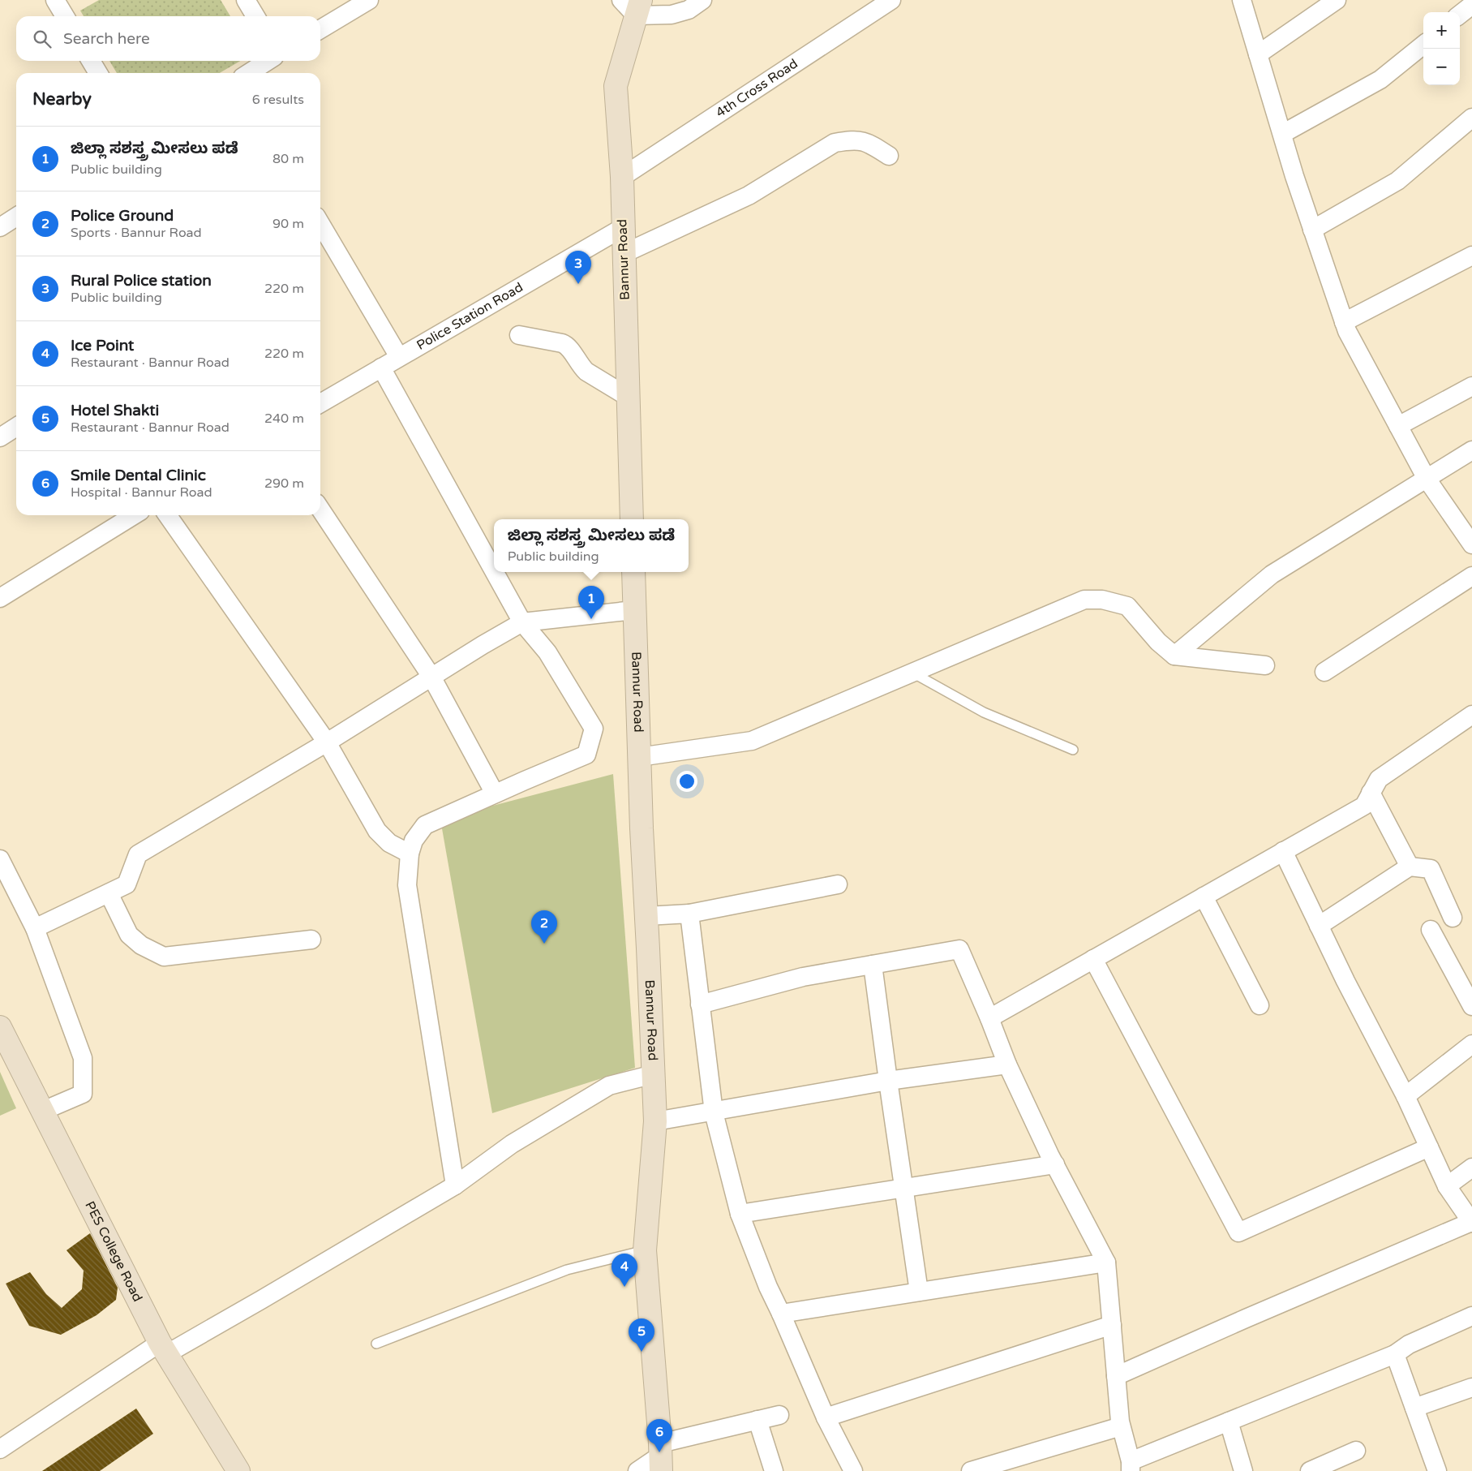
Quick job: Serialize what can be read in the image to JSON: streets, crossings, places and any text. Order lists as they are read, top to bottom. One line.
{"streets":{"main road":["Bannur Road","PES College Road"],"street":["4th Cross Road","Police Station Road"]},"crossings":[["4th Cross Road","Bannur Road"],["Bannur Road","Police Station Road"]],"page":{"map_buttons":["+","−"],"search":"Search here","heading":["Nearby","6 results"],"list":[{"mark":"1","name":"ಜಿಲ್ಲಾ ಸಶಸ್ತ್ರ ಮೀಸಲು ಪಡೆ","note":"Public building","value":"80 m"},{"mark":"2","name":"Police Ground","note":"Sports · Bannur Road","value":"90 m"},{"mark":"3","name":"Rural Police station","note":"Public building","value":"220 m"},{"mark":"4","name":"Ice Point","note":"Restaurant · Bannur Road","value":"220 m"},{"mark":"5","name":"Hotel Shakti","note":"Restaurant · Bannur Road","value":"240 m"},{"mark":"6","name":"Smile Dental Clinic","note":"Hospital · Bannur Road","value":"290 m"}],"pins":["3","1","2","4","5","6"],"popup":["ಜಿಲ್ಲಾ ಸಶಸ್ತ್ರ ಮೀಸಲು ಪಡೆ","Public building"]}}
